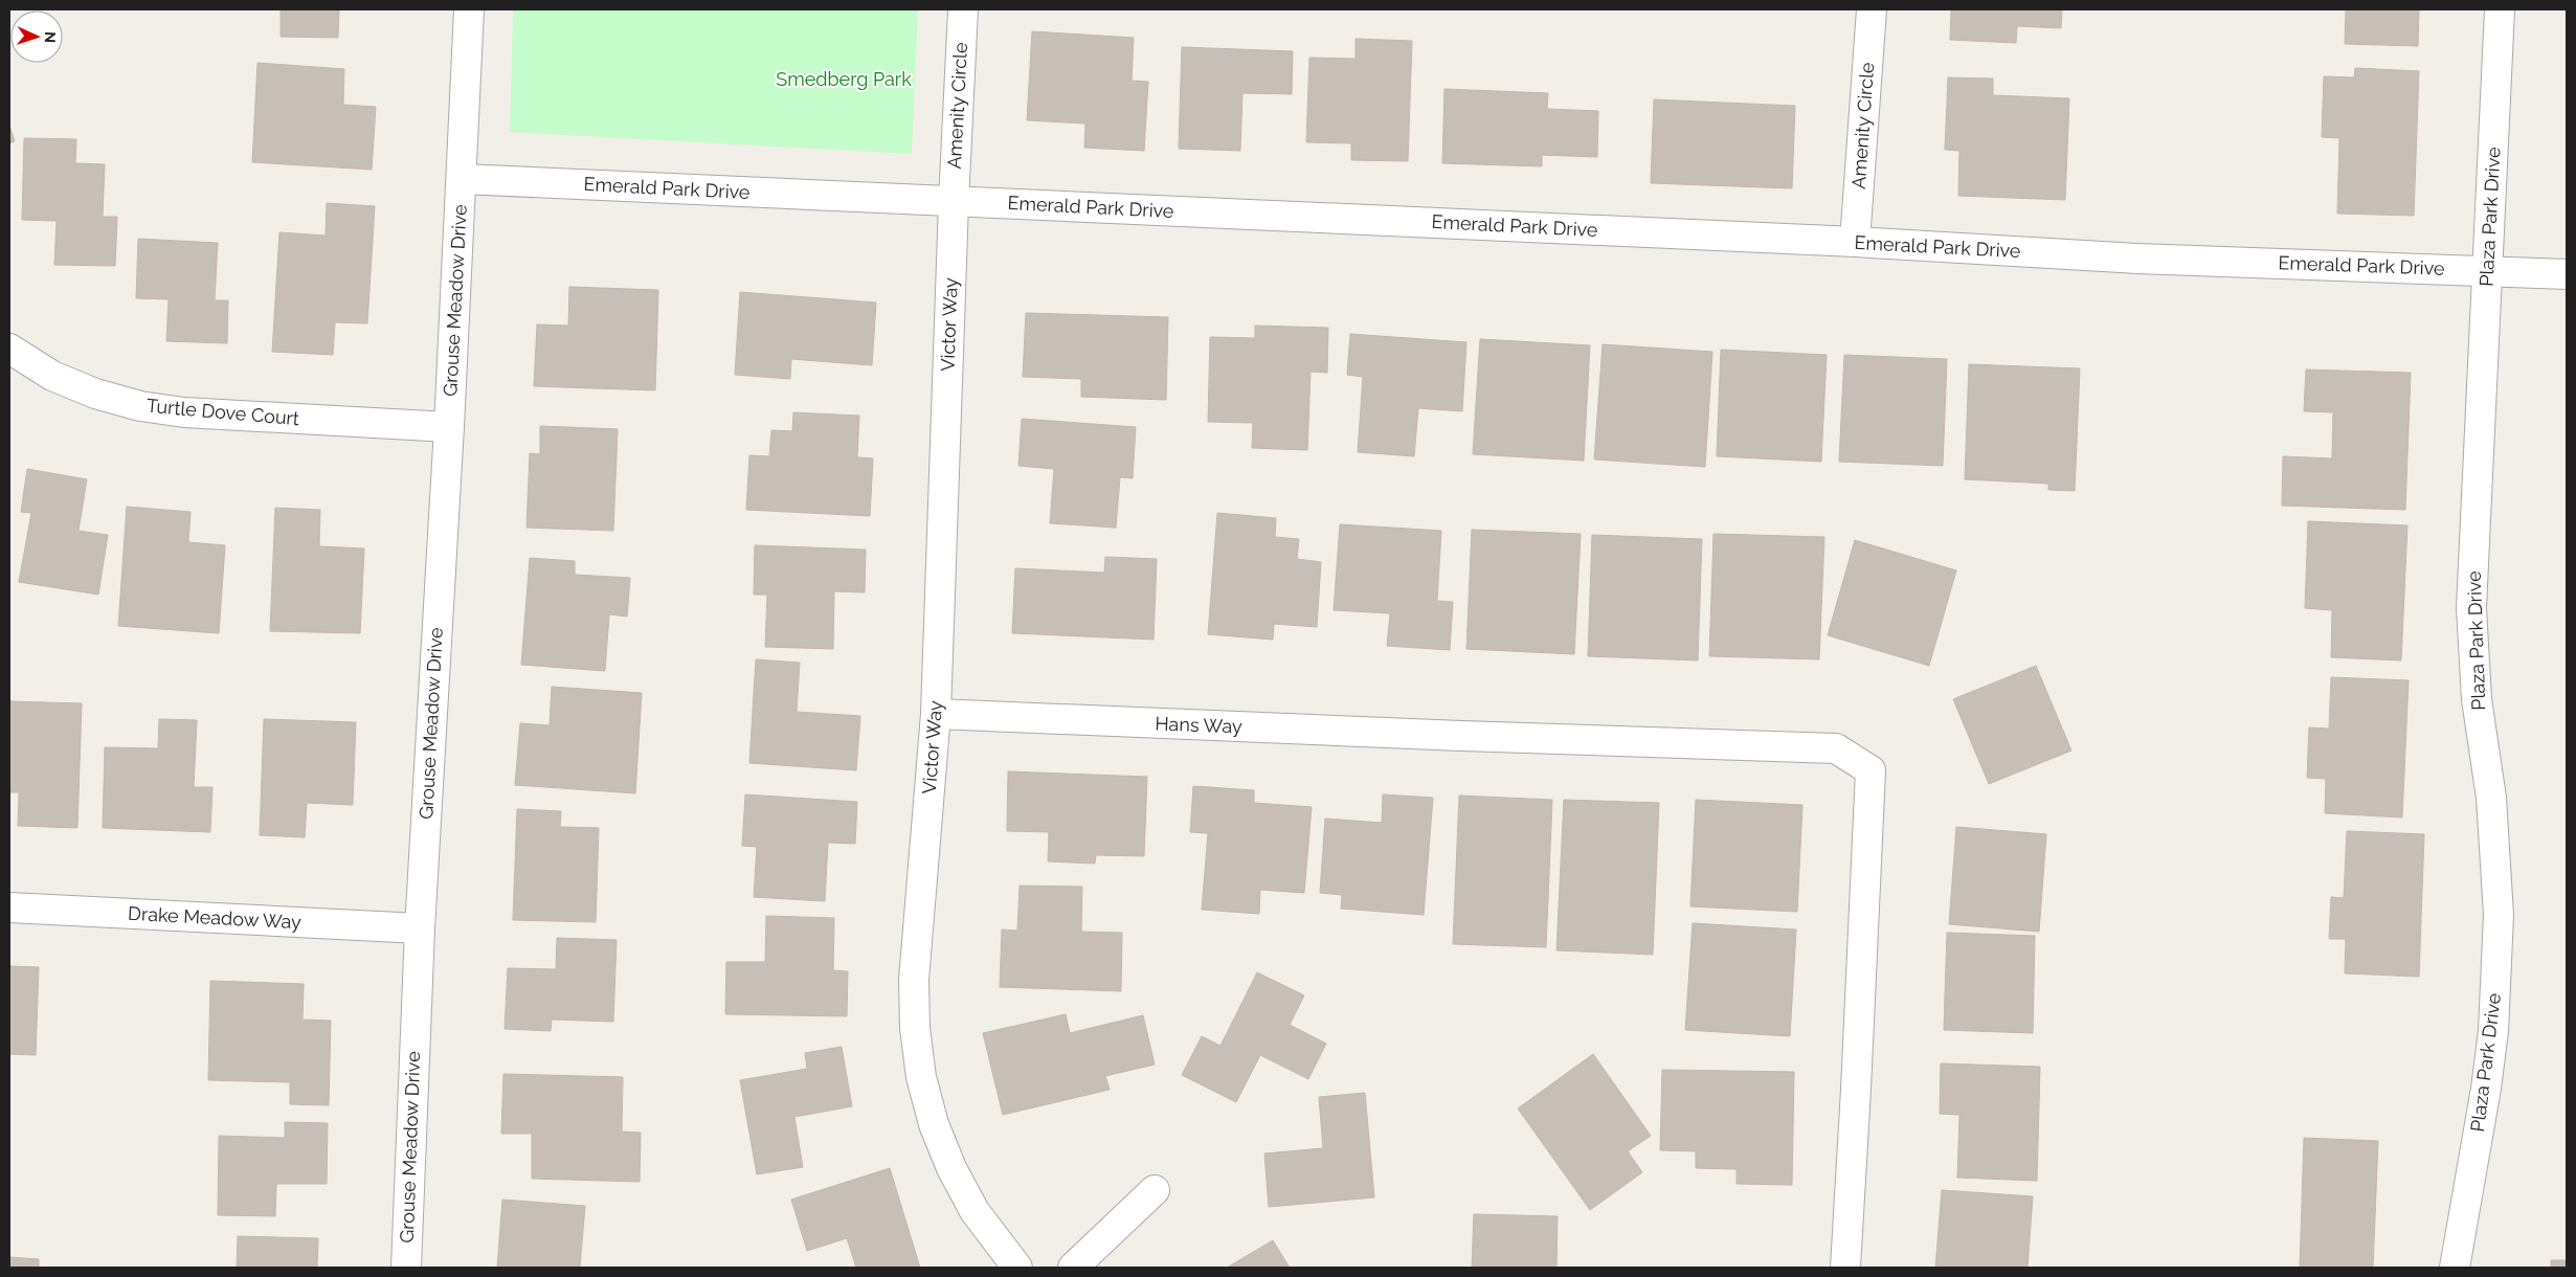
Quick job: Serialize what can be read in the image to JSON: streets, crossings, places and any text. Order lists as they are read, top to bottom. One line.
{"streets":{"street":["Amenity Circle","Emerald Park Drive","Plaza Park Drive","Grouse Meadow Drive","Victor Way","Turtle Dove Court","Hans Way","Drake Meadow Way"]},"crossings":[["Amenity Circle","Emerald Park Drive"],["Amenity Circle","Victor Way"],["Emerald Park Drive","Plaza Park Drive"],["Emerald Park Drive","Grouse Meadow Drive"],["Emerald Park Drive","Victor Way"],["Grouse Meadow Drive","Turtle Dove Court"],["Grouse Meadow Drive","Drake Meadow Way"],["Victor Way","Hans Way"]],"parks":["Smedberg Park"],"north":"right"}
